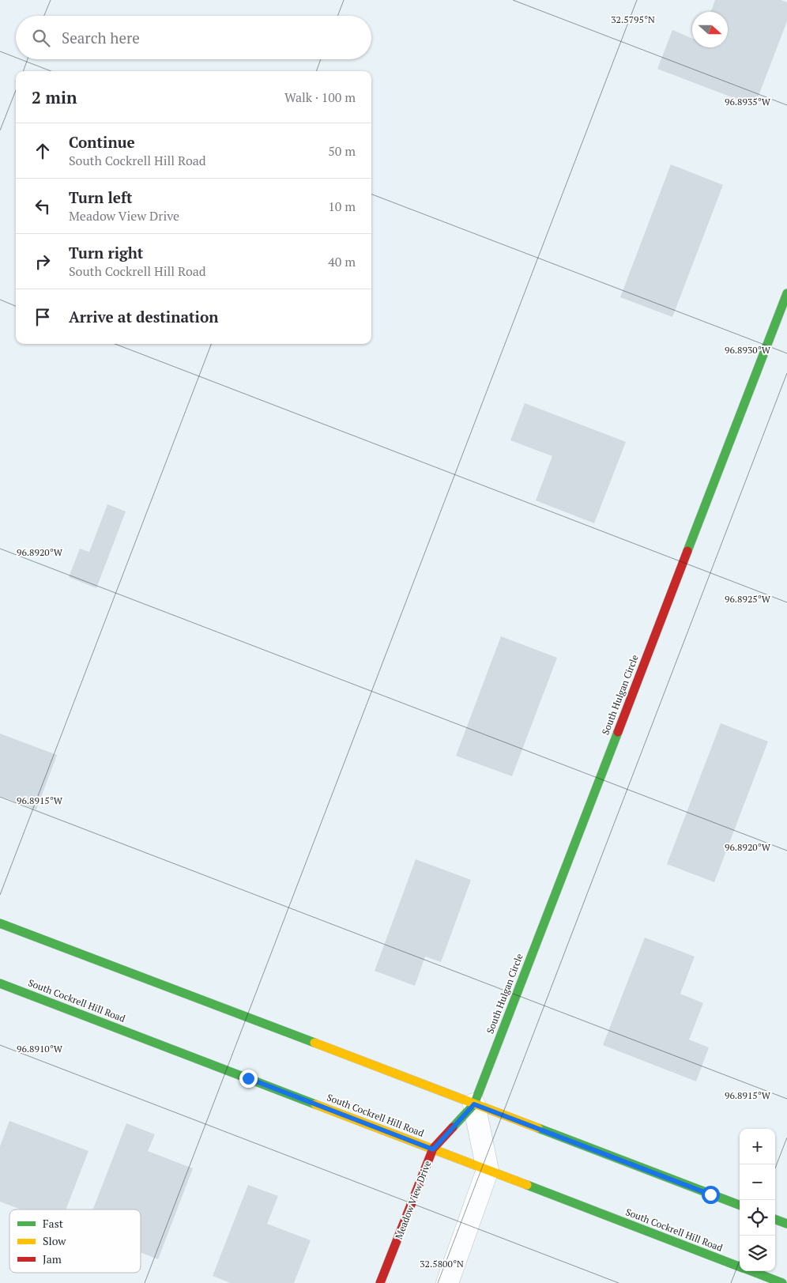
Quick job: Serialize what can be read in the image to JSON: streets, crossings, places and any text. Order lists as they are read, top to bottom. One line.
{"streets":{"main road":["South Hulgan Circle","South Cockrell Hill Road","Meadow View Drive"]},"crossings":[["South Hulgan Circle","Meadow View Drive"],["South Cockrell Hill Road","Meadow View Drive"]],"legend":["Fast","Slow","Jam"],"north":"right","page":{"search":"Search here","heading":["2 min","Walk · 100 m"],"list":[["Continue","South Cockrell Hill Road","50 m"],["Turn left","Meadow View Drive","10 m"],["Turn right","South Cockrell Hill Road","40 m"],"Arrive at destination"],"map_buttons":["+","−"]},"coordinates":["32.5795°N","96.8935°W","96.8930°W","96.8920°W","96.8925°W","96.8915°W","96.8910°W","32.5800°N"]}
